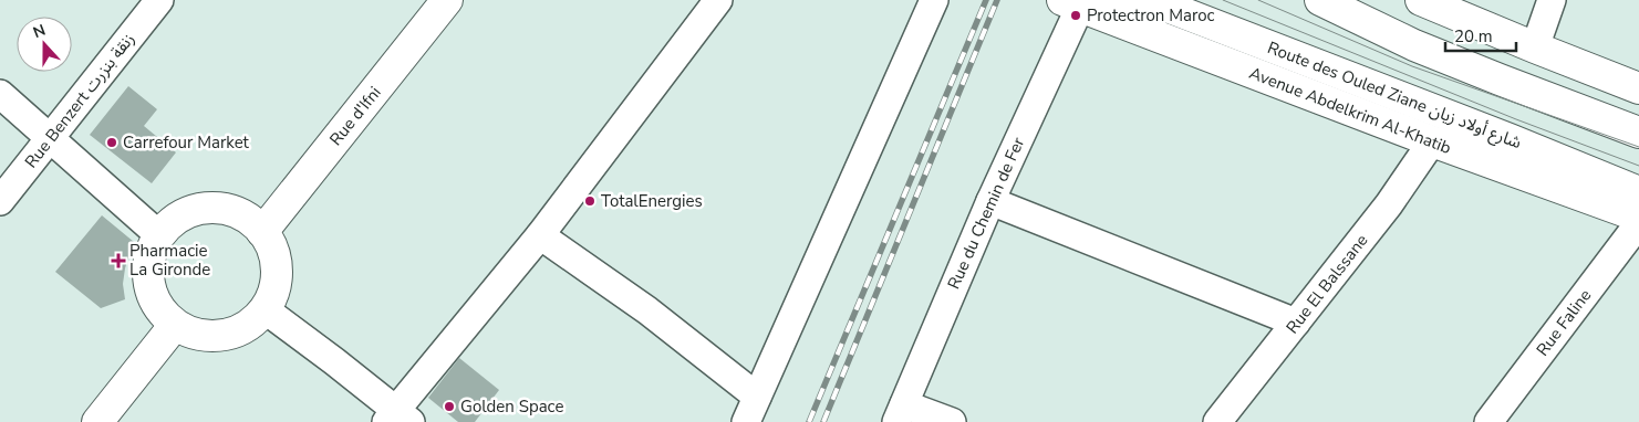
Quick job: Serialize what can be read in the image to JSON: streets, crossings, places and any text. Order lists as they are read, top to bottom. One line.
{"streets":{"main road":["Route des Ouled Ziane شارع أولاد زيان","Avenue Abdelkrim Al-Khatib","Rue d'Ifni"],"street":["Rue Benzert زنقة بنزرت","Rue du Chemin de Fer","Rue El Balssane","Rue Faline"]},"crossings":[["Avenue Abdelkrim Al-Khatib","Rue du Chemin de Fer"],["Avenue Abdelkrim Al-Khatib","Rue El Balssane"]],"places":{"other":["Protectron Maroc","Carrefour Market","TotalEnergies","Golden Space"],"health":["Pharmacie La Gironde"]},"scale_bar":"20 m","north":"top"}
